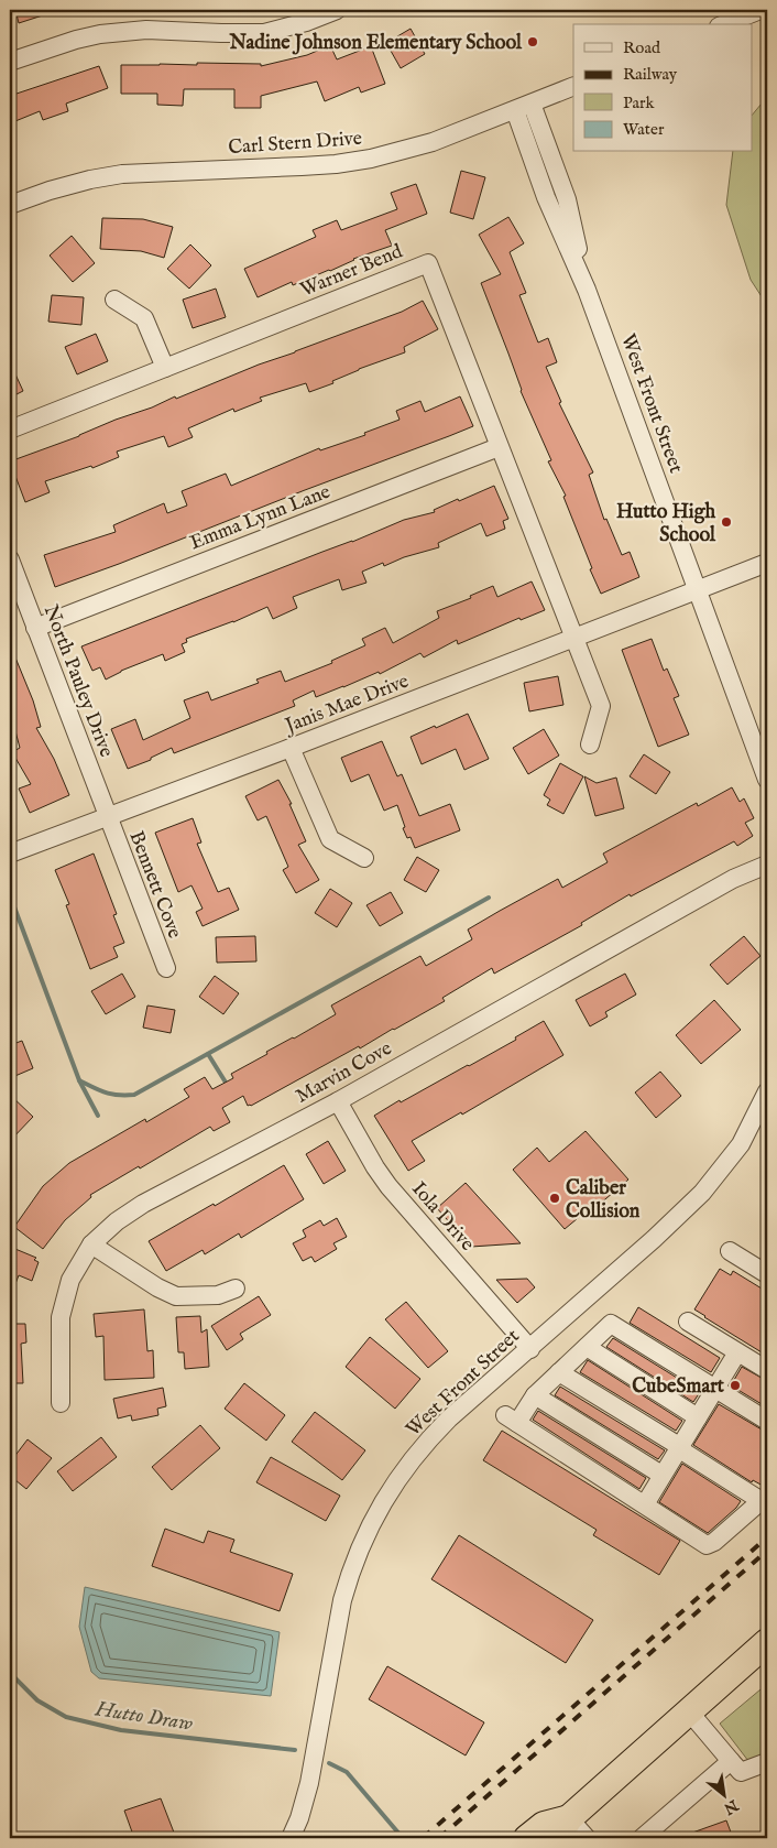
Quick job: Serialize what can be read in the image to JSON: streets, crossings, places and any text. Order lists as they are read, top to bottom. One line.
{"streets":{"street":["Carl Stern Drive","Warner Bend","West Front Street","Emma Lynn Lane","North Pauley Drive","Janis Mae Drive","Bennett Cove","Marvin Cove","Iola Drive"]},"crossings":[["Carl Stern Drive","West Front Street"],["Warner Bend","Emma Lynn Lane"],["Warner Bend","Janis Mae Drive"],["West Front Street","Janis Mae Drive"],["West Front Street","Iola Drive"],["Emma Lynn Lane","North Pauley Drive"],["North Pauley Drive","Janis Mae Drive"],["North Pauley Drive","Bennett Cove"],["Janis Mae Drive","Bennett Cove"],["Marvin Cove","Iola Drive"]],"water":["Hutto Draw"],"places":["Nadine Johnson Elementary School","Hutto High School","Caliber Collision","CubeSmart"],"legend":["Road","Railway","Park","Water"],"north":"bottom right"}
